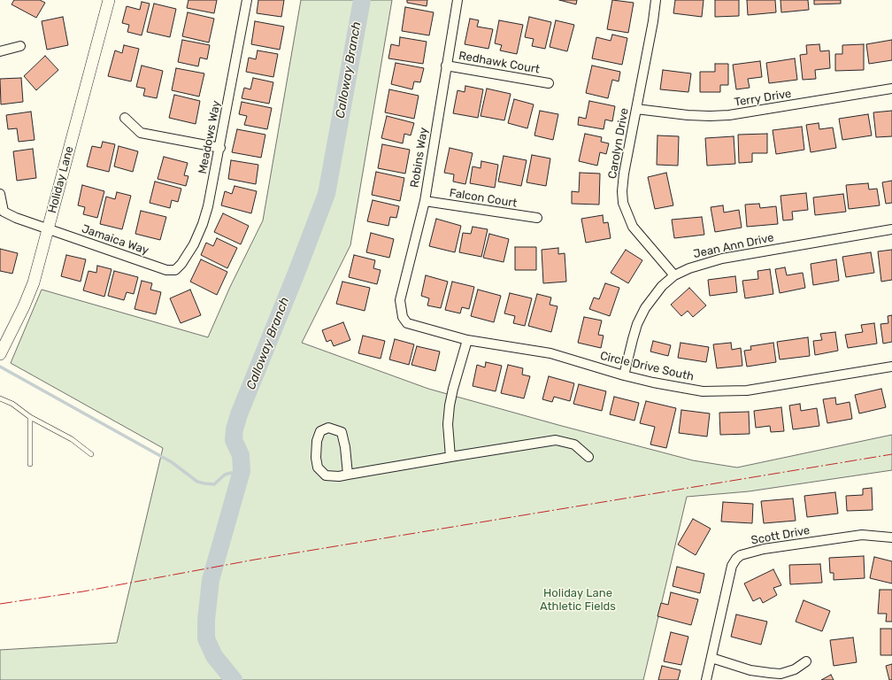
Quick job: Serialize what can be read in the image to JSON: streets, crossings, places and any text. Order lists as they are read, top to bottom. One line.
{"streets":{"street":["Redhawk Court","Terry Drive","Meadows Way","Carolyn Drive","Robins Way","Holiday Lane","Falcon Court","Jamaica Way","Jean Ann Drive","Circle Drive South","Scott Drive"]},"crossings":[["Redhawk Court","Robins Way"],["Terry Drive","Carolyn Drive"],["Meadows Way","Jamaica Way"],["Carolyn Drive","Jean Ann Drive"],["Robins Way","Falcon Court"],["Robins Way","Circle Drive South"],["Holiday Lane","Jamaica Way"],["Jean Ann Drive","Circle Drive South"]],"water":["Calloway Branch"],"parks":["Holiday Lane Athletic Fields"]}
